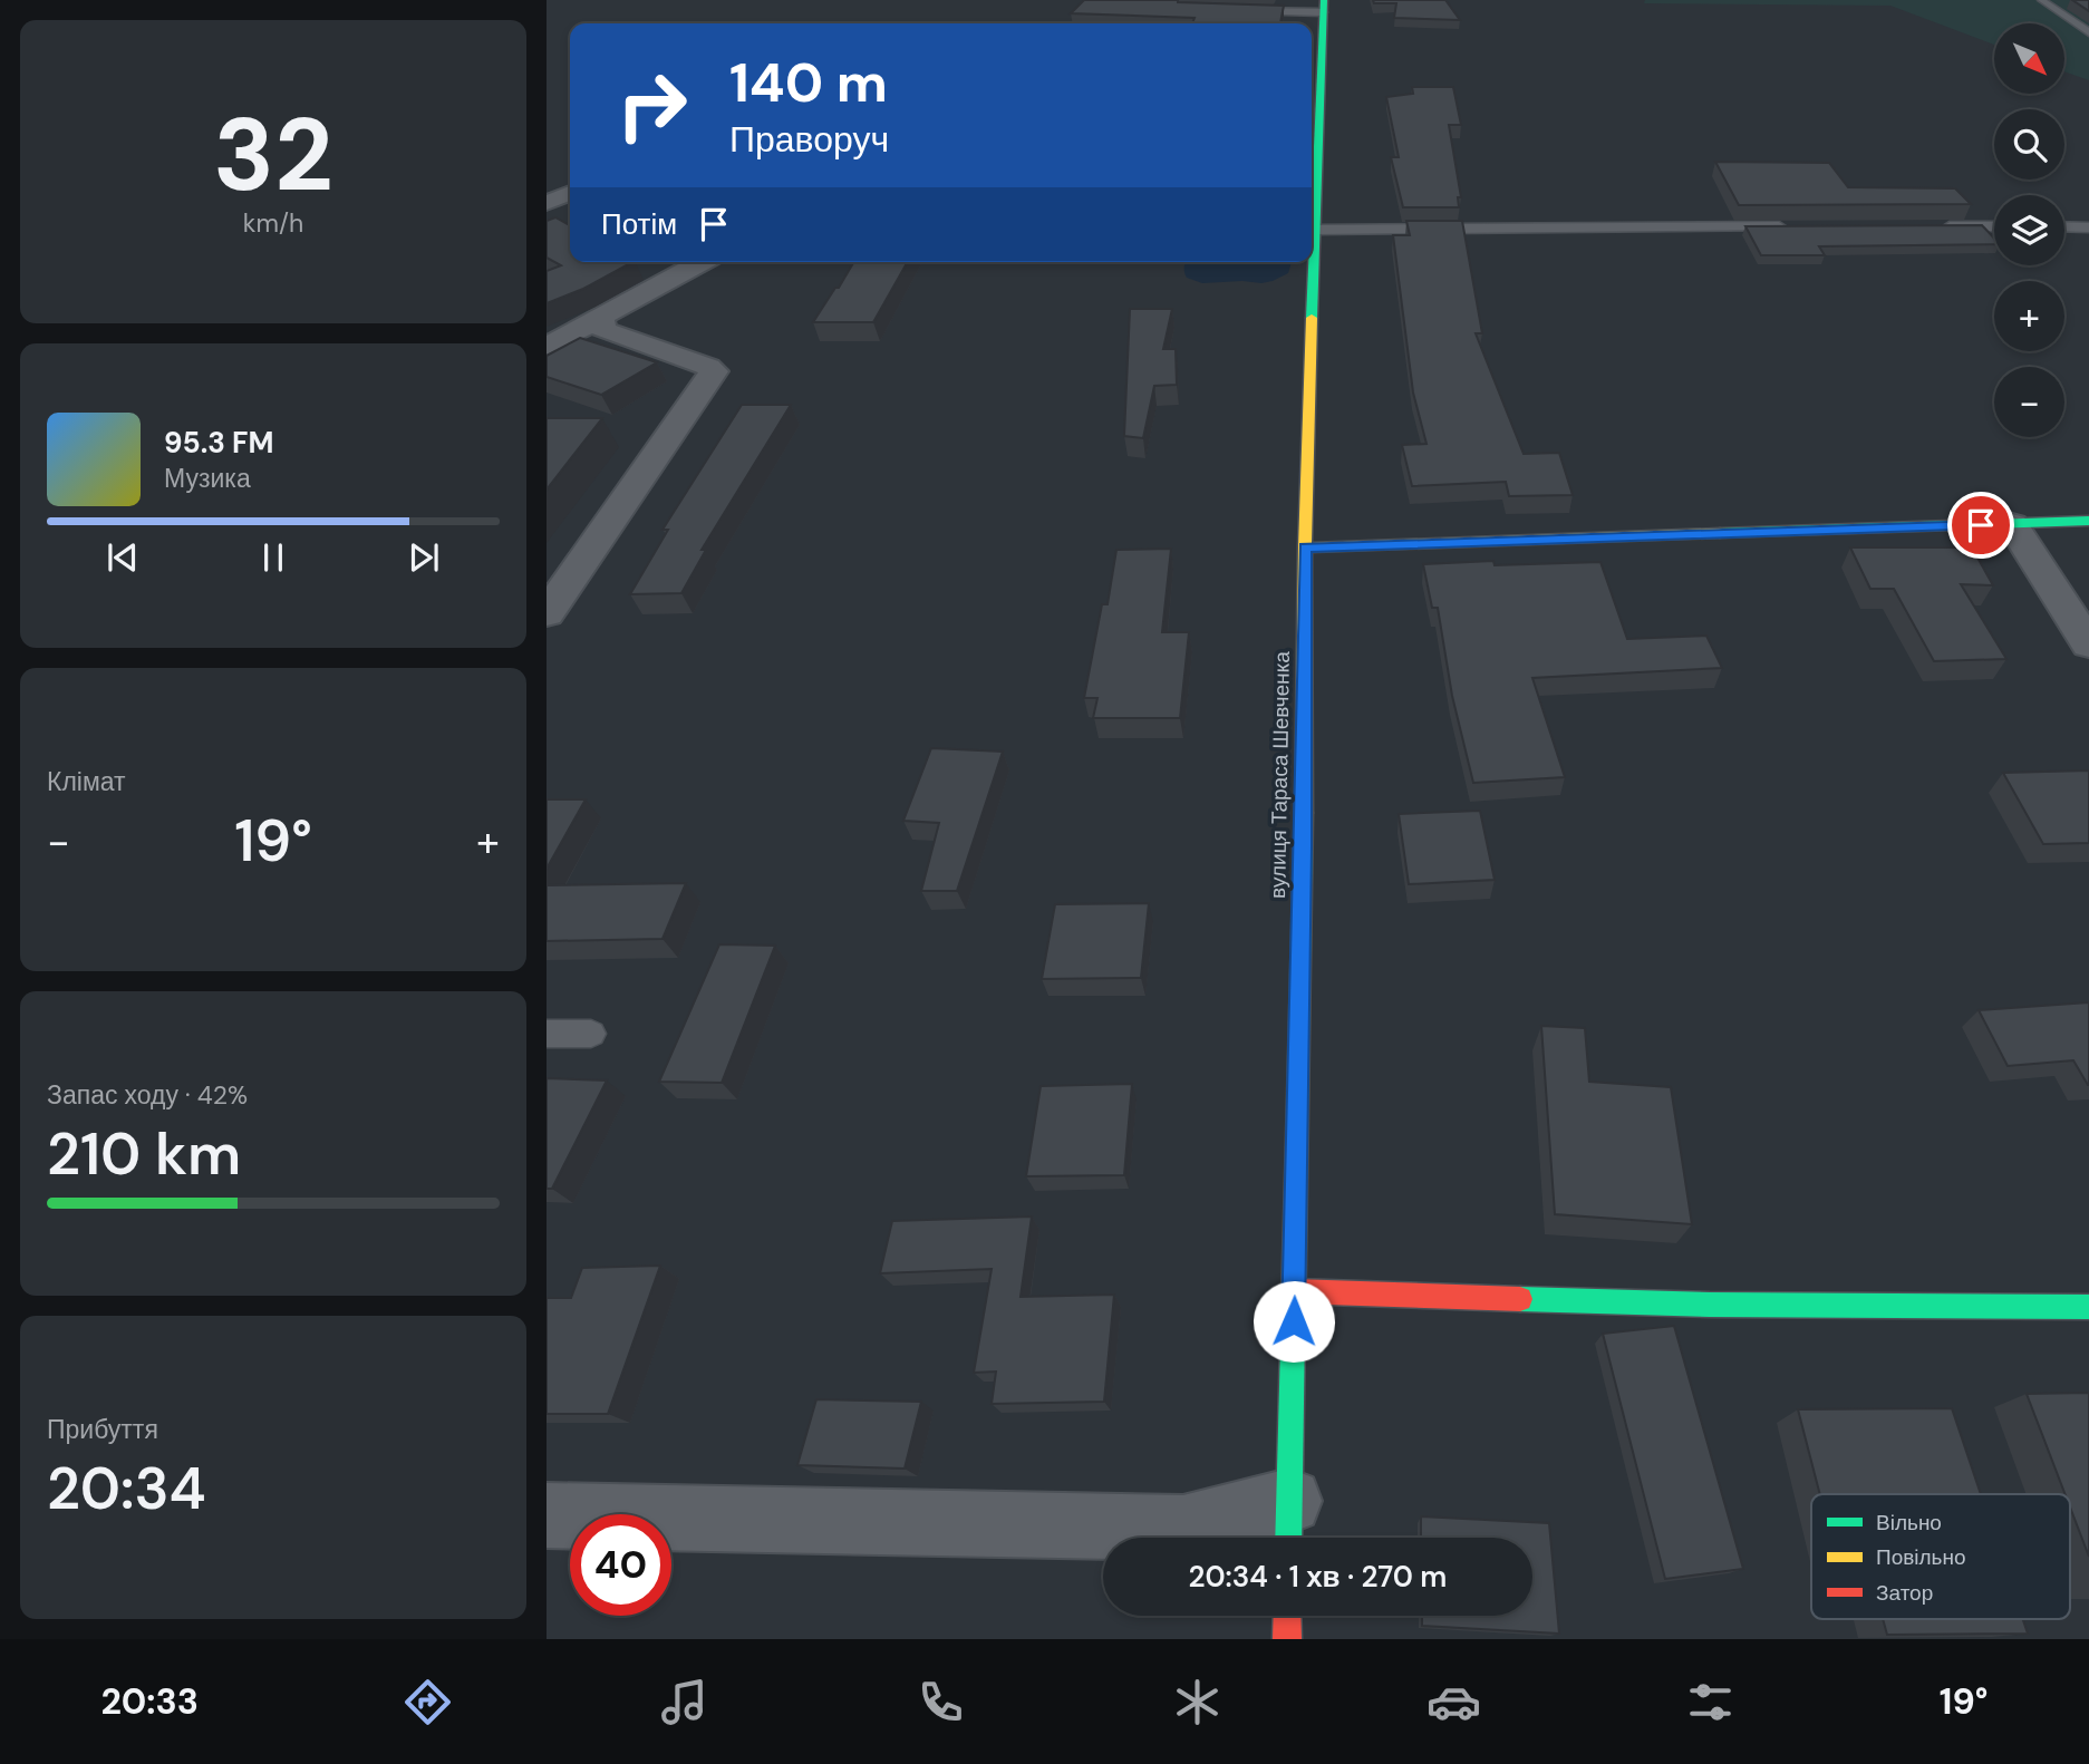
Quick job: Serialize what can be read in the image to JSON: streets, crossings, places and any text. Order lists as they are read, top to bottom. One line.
{"streets":{"street":["вулиця Тараса Шевченка"]},"legend":["Вільно","Повільно","Затор"],"north":"bottom right","page":{"tile":[["32","km/h"],"Клімат",["Запас ходу · 42%","210 km"],["Прибуття","20:34"]],"map_buttons":["+","−"],"turn":["140 m","Праворуч"],"then":"Потім","song":["95.3 FM","Музика"],"heat":["−","19°","+"],"limit":"40","trip":"20:34 · 1 хв · 270 m","tabs":["20:33","19°"]}}
